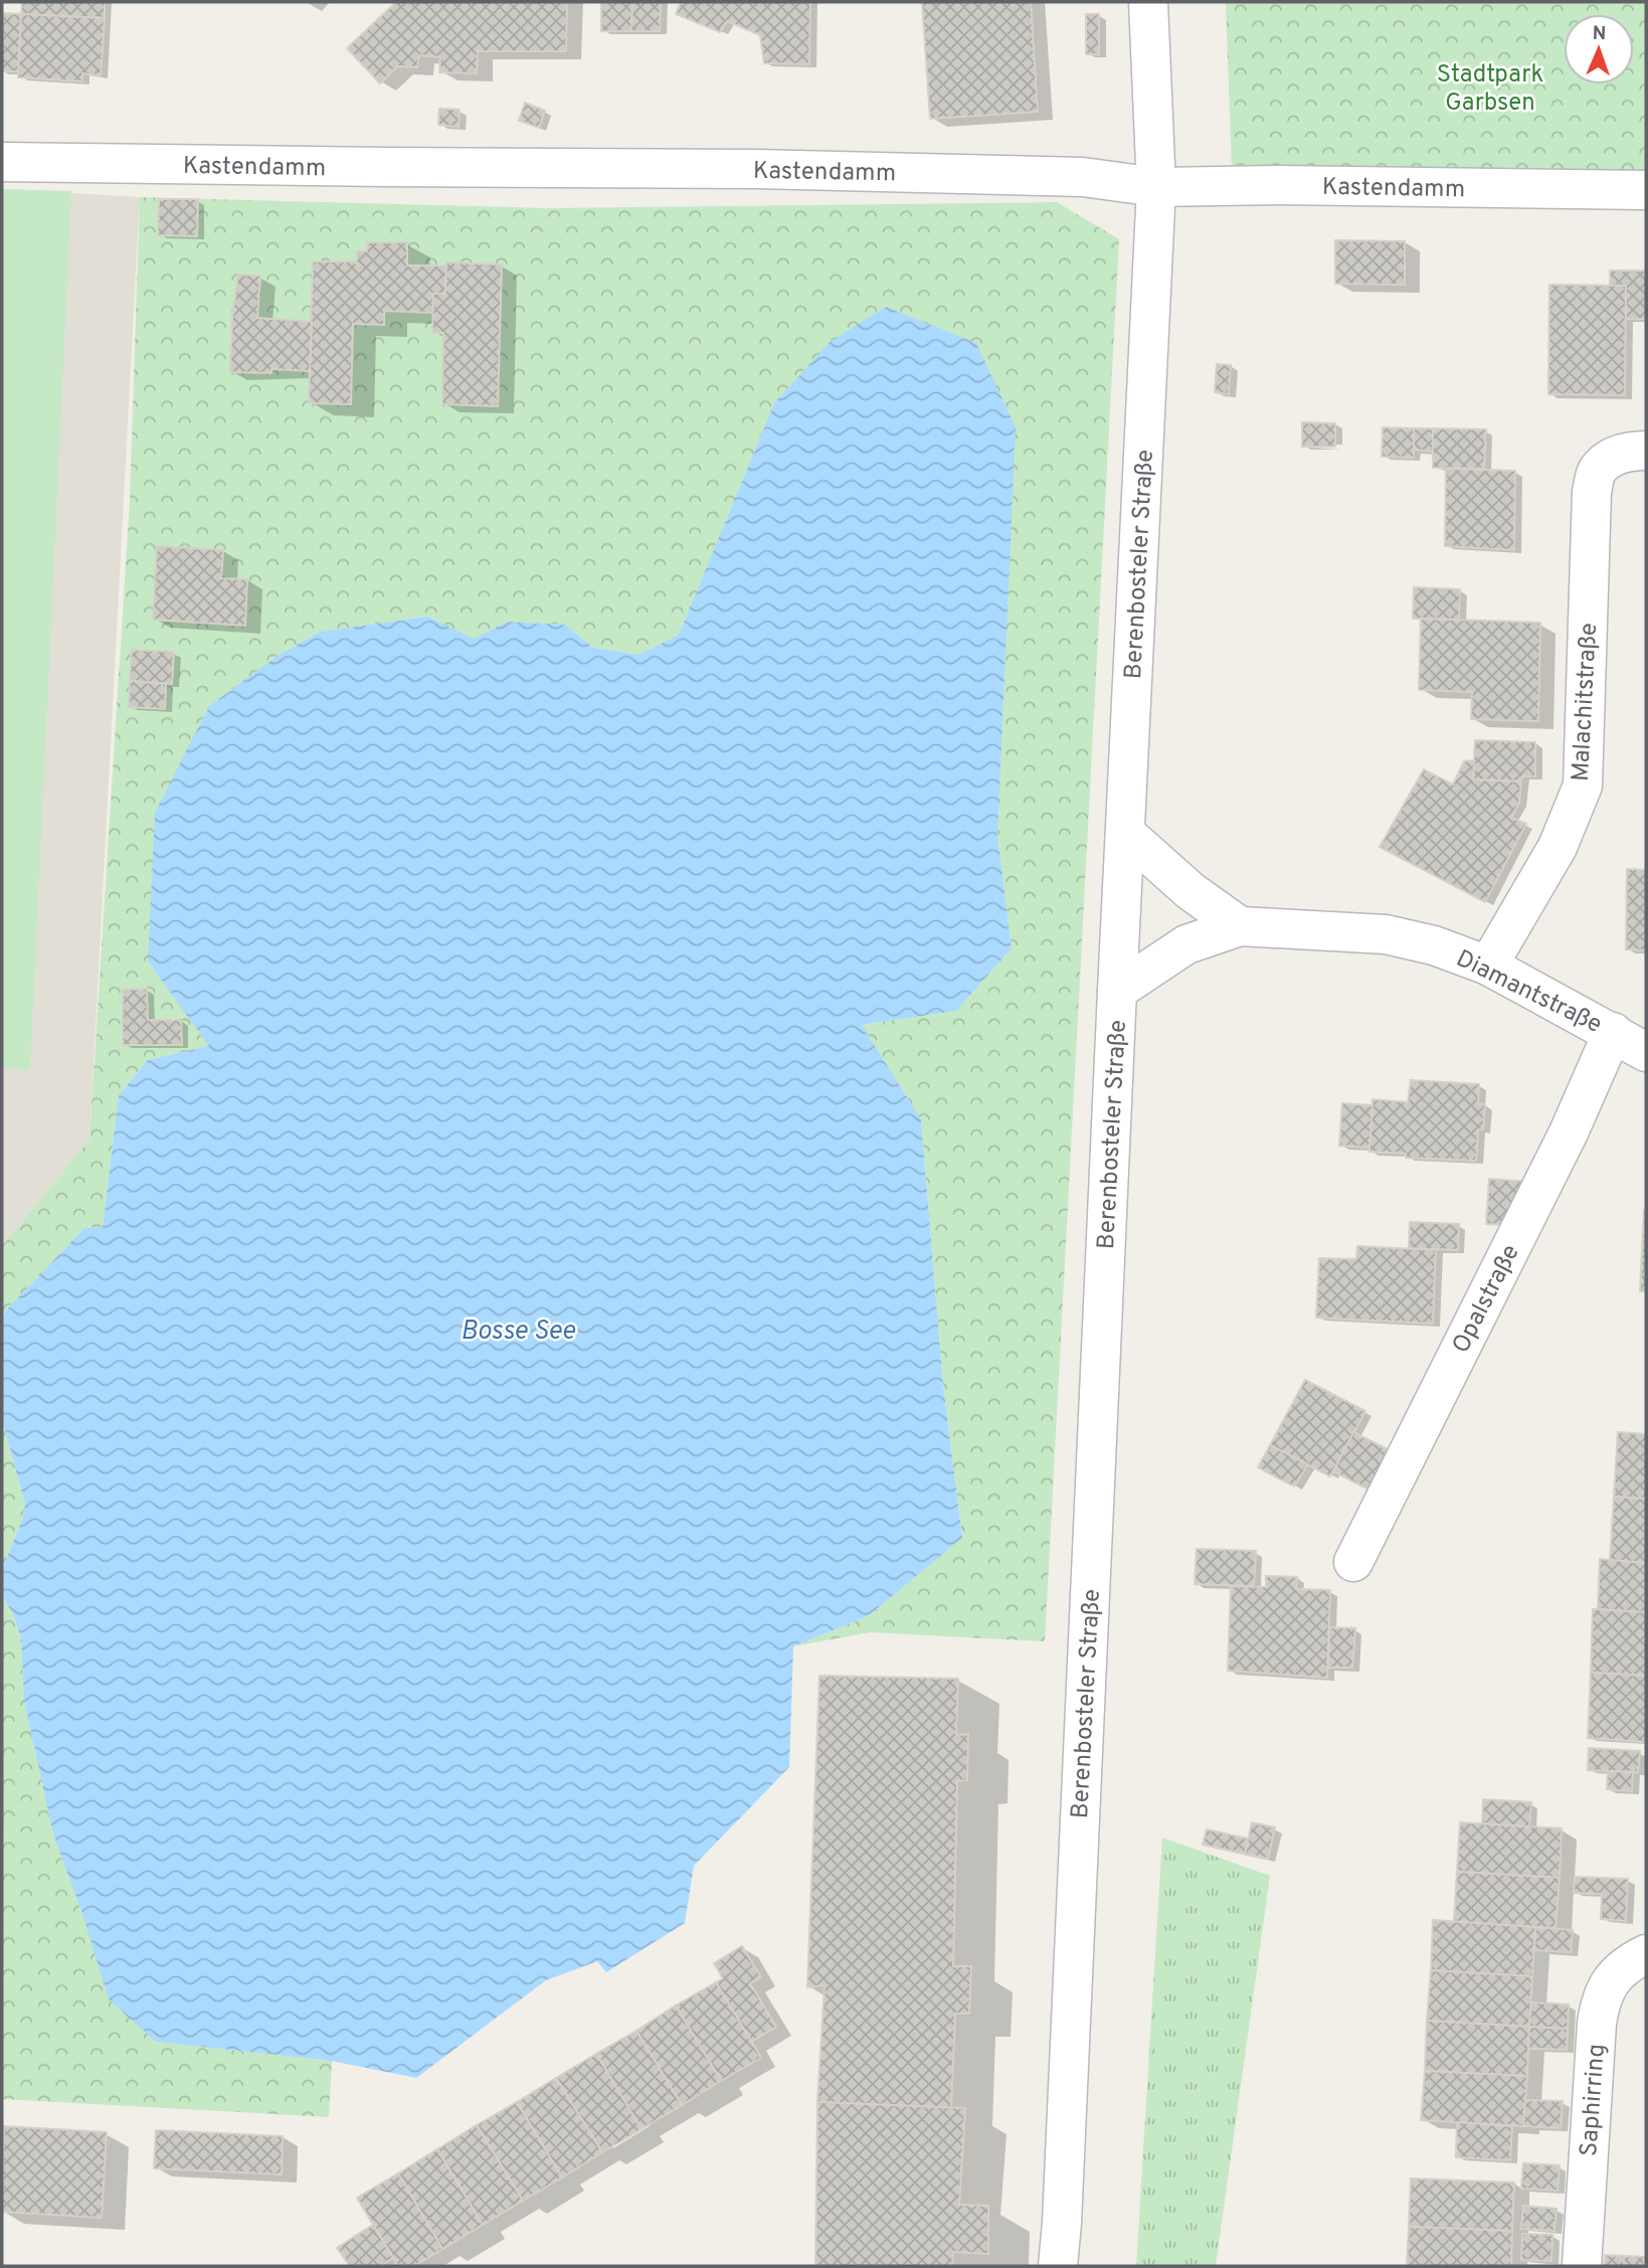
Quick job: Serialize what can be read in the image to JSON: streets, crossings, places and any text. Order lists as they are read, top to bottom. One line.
{"streets":{"street":["Kastendamm","Berenbosteler Straße","Malachitstraße","Diamantstraße","Opalstraße","Saphirring"]},"crossings":[["Kastendamm","Berenbosteler Straße"],["Berenbosteler Straße","Diamantstraße"],["Malachitstraße","Diamantstraße"],["Diamantstraße","Opalstraße"]],"water":["Bosse See"],"parks":["Stadtpark Garbsen"],"north":"top"}
